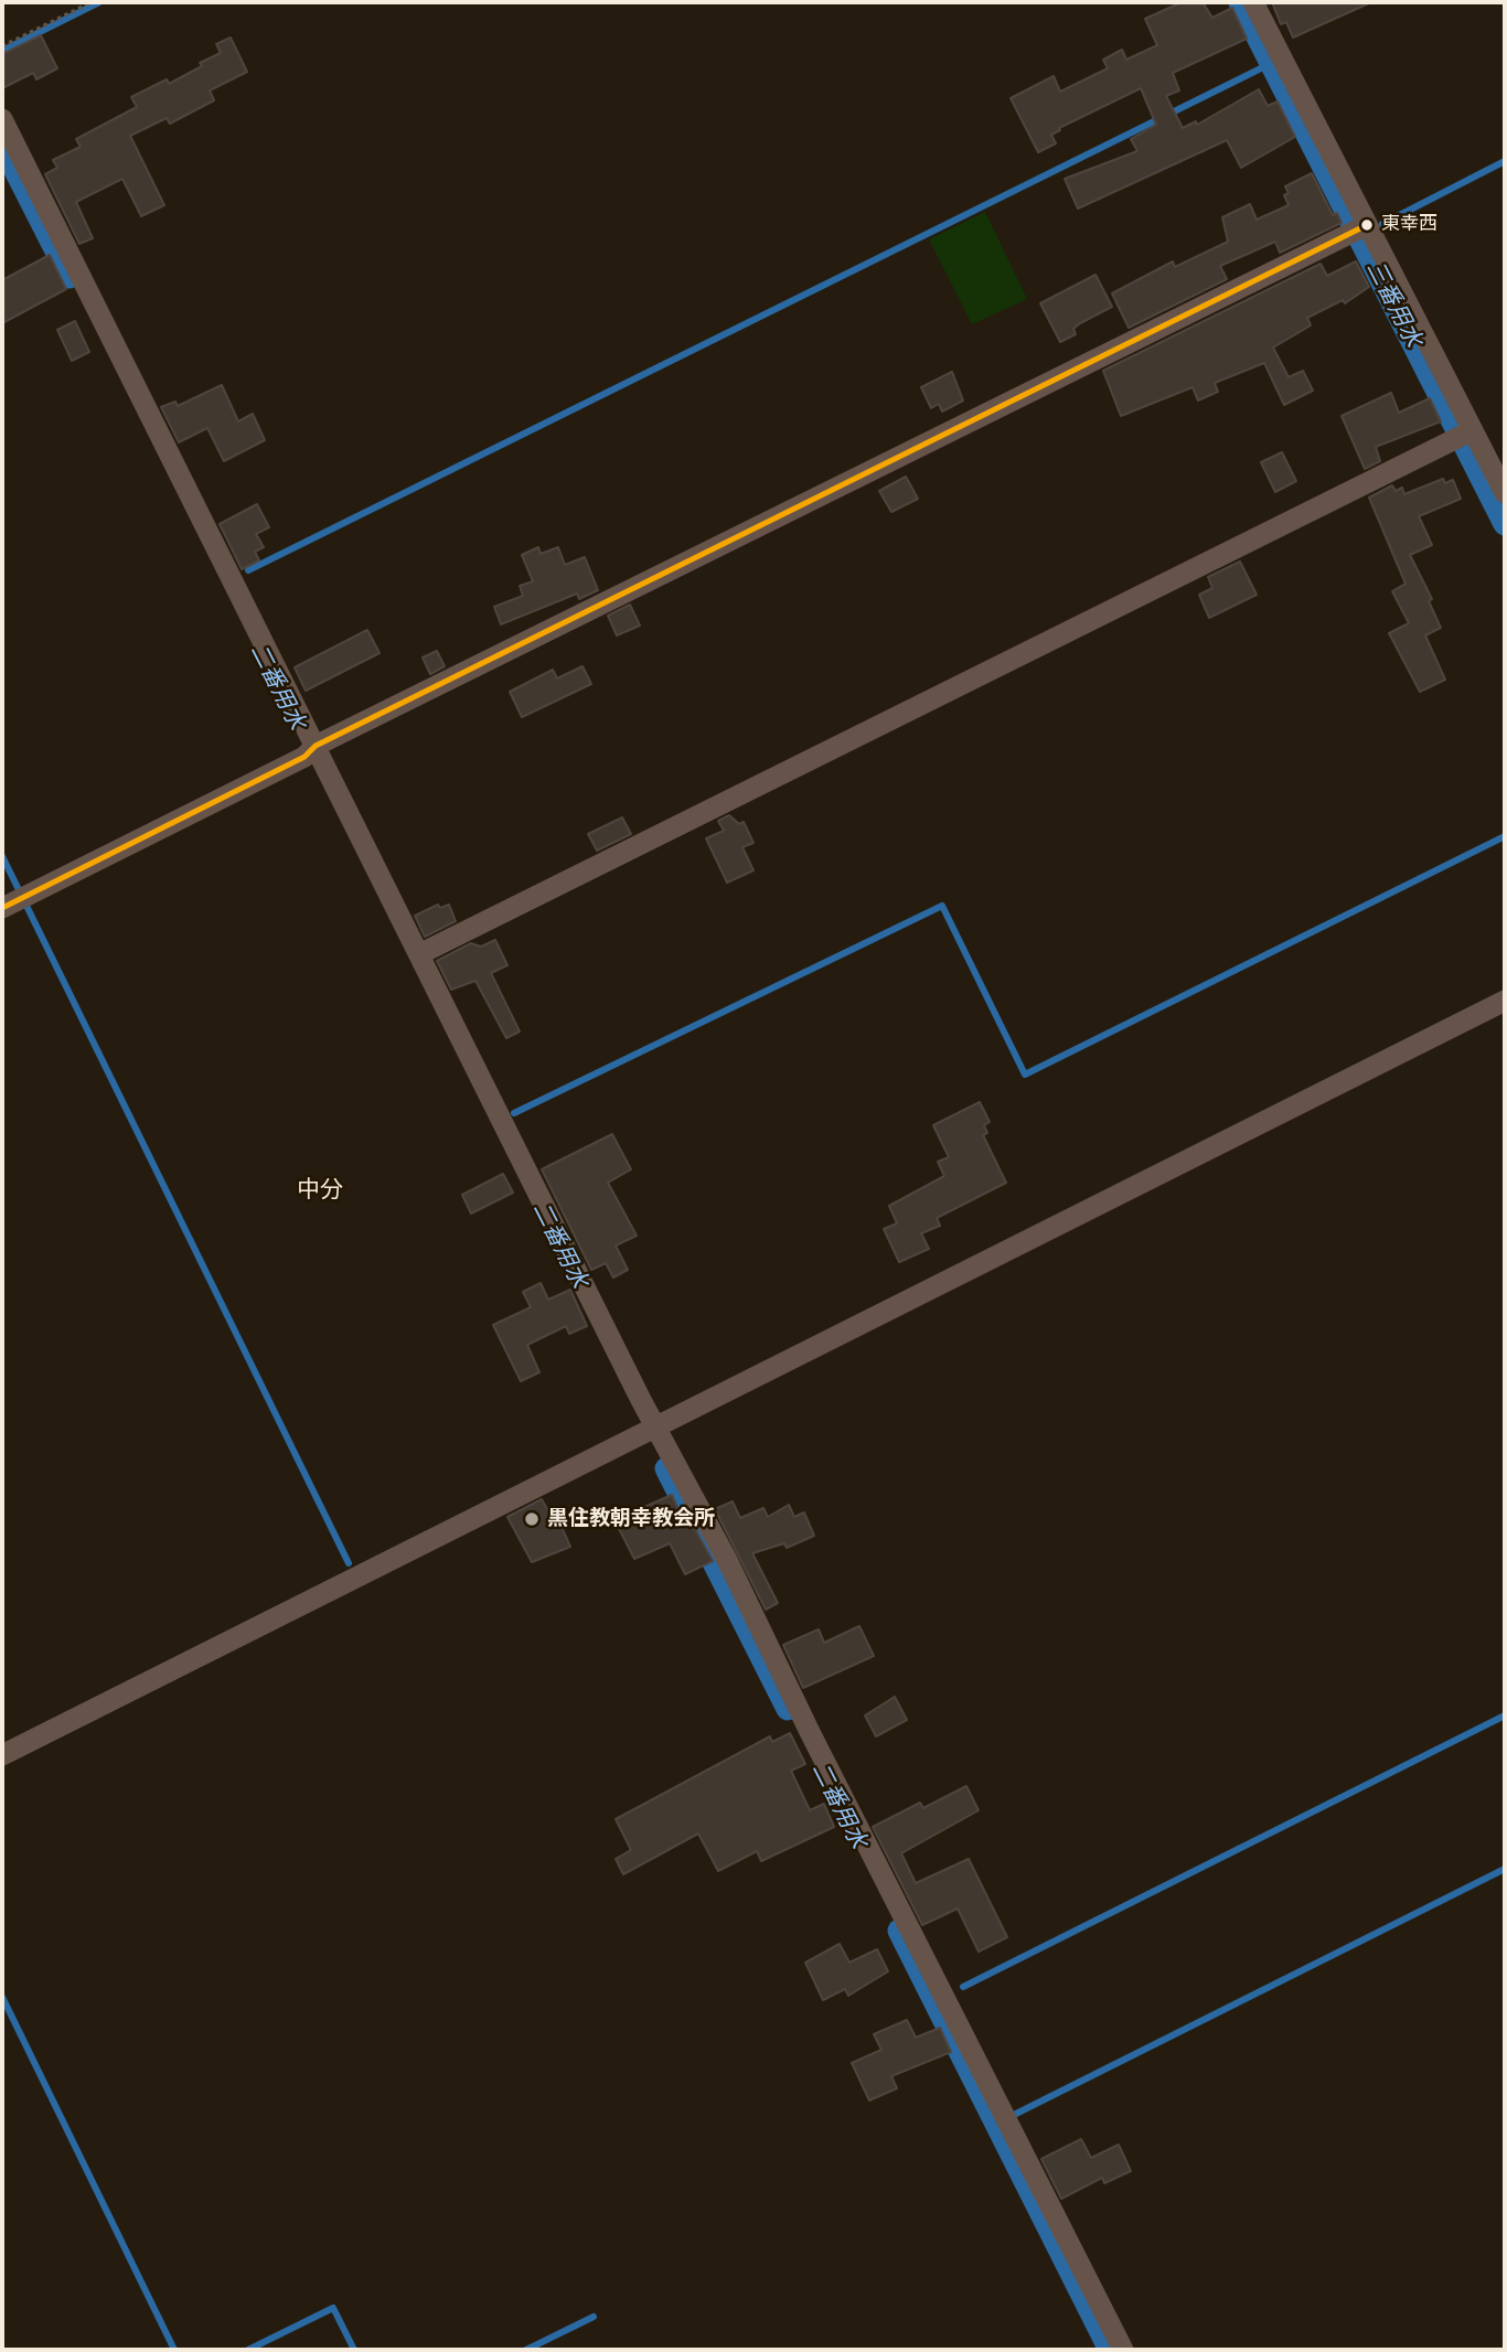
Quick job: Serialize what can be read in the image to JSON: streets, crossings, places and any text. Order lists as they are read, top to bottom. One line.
{"districts":["中分"],"water":["三番用水","二番用水"],"places":["東幸西","黒住教朝幸教会所"]}
